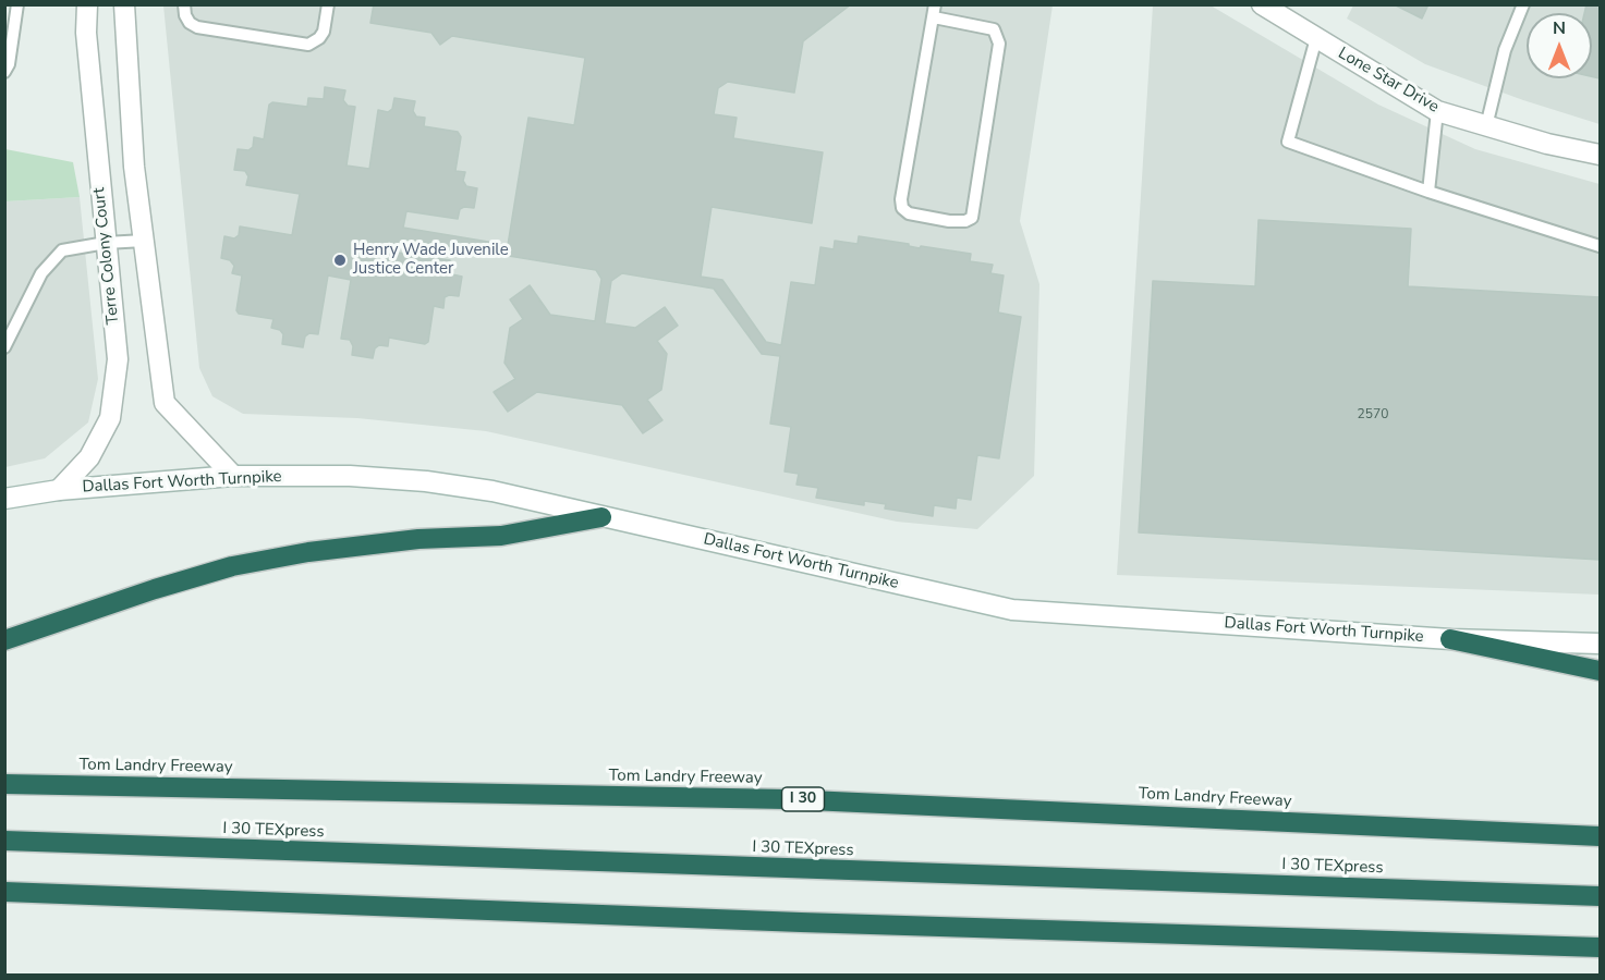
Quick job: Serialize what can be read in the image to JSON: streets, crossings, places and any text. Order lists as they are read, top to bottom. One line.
{"streets":{"highway":["Tom Landry Freeway","I 30","I 30 TEXpress"],"main road":["Lone Star Drive","Terre Colony Court","Dallas Fort Worth Turnpike"]},"crossings":[["Terre Colony Court","Dallas Fort Worth Turnpike"]],"places":["Henry Wade Juvenile Justice Center"],"house_numbers":["2570"],"north":"top"}
